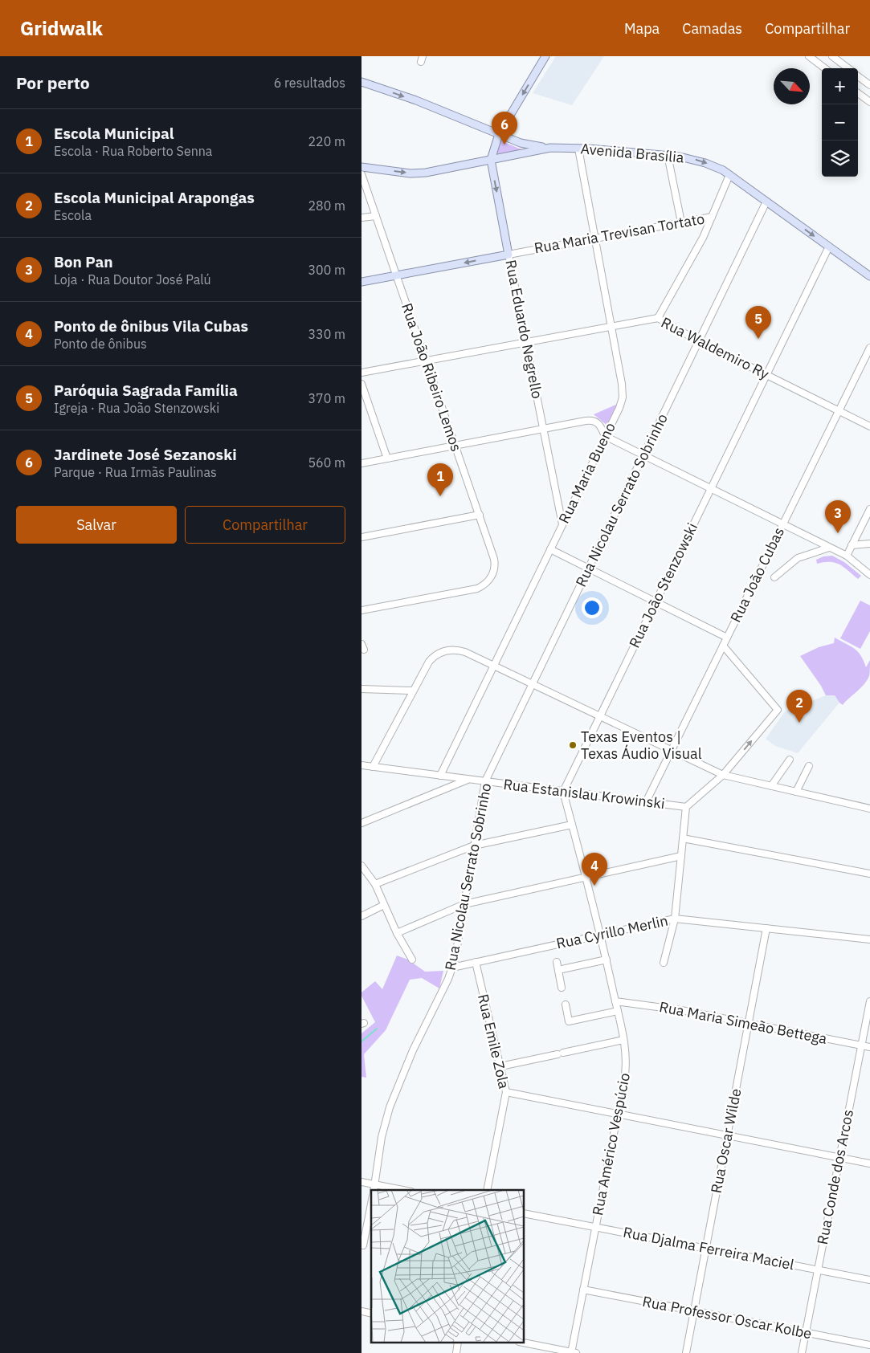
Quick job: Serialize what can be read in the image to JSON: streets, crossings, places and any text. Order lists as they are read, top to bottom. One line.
{"streets":{"main road":["Avenida Brasília","Rua Maria Trevisan Tortato","Rua Eduardo Negrello"],"street":["Rua Waldemiro Ry","Rua João Ribeiro Lemos","Rua Maria Bueno","Rua Nicolau Serrato Sobrinho","Rua João Cubas","Rua João Stenzowski","Rua Estanislau Krowinski","Rua Cyrillo Merlin","Rua Maria Simeão Bettega","Rua Emile Zola","Rua Oscar Wilde","Rua Américo Vespúcio","Rua Conde dos Arcos","Rua Djalma Ferreira Maciel","Rua Professor Oscar Kolbe"]},"crossings":[["Avenida Brasília","Rua Eduardo Negrello"],["Avenida Brasília","Rua Maria Bueno"],["Avenida Brasília","Rua Nicolau Serrato Sobrinho"],["Avenida Brasília","Rua João Stenzowski"],["Rua Maria Trevisan Tortato","Rua Eduardo Negrello"],["Rua Maria Trevisan Tortato","Rua João Ribeiro Lemos"],["Rua Maria Trevisan Tortato","Rua Maria Bueno"],["Rua Eduardo Negrello","Rua Waldemiro Ry"],["Rua Eduardo Negrello","Rua Maria Bueno"],["Rua Waldemiro Ry","Rua João Ribeiro Lemos"],["Rua Waldemiro Ry","Rua Maria Bueno"],["Rua Waldemiro Ry","Rua Nicolau Serrato Sobrinho"],["Rua Waldemiro Ry","Rua João Cubas"],["Rua Waldemiro Ry","Rua João Stenzowski"],["Rua Maria Bueno","Rua Estanislau Krowinski"],["Rua Nicolau Serrato Sobrinho","Rua Estanislau Krowinski"],["Rua Nicolau Serrato Sobrinho","Rua Cyrillo Merlin"],["Rua João Cubas","Rua Estanislau Krowinski"],["Rua João Stenzowski","Rua Estanislau Krowinski"],["Rua Cyrillo Merlin","Rua Emile Zola"],["Rua Cyrillo Merlin","Rua Oscar Wilde"],["Rua Cyrillo Merlin","Rua Américo Vespúcio"],["Rua Maria Simeão Bettega","Rua Oscar Wilde"],["Rua Maria Simeão Bettega","Rua Américo Vespúcio"],["Rua Maria Simeão Bettega","Rua Conde dos Arcos"],["Rua Oscar Wilde","Rua Djalma Ferreira Maciel"],["Rua Oscar Wilde","Rua Professor Oscar Kolbe"],["Rua Américo Vespúcio","Rua Djalma Ferreira Maciel"],["Rua Américo Vespúcio","Rua Professor Oscar Kolbe"],["Rua Conde dos Arcos","Rua Djalma Ferreira Maciel"],["Rua Conde dos Arcos","Rua Professor Oscar Kolbe"]],"one_way":["Avenida Brasília","Rua Eduardo Negrello"],"places":["Texas Eventos | Texas Áudio Visual"],"north":"bottom right","page":{"header":"Gridwalk","nav":["Mapa","Camadas","Compartilhar"],"heading":["Por perto","6 resultados"],"map_buttons":["+","−"],"list":[{"mark":"1","name":"Escola Municipal","note":"Escola · Rua Roberto Senna","value":"220 m"},{"mark":"2","name":"Escola Municipal Arapongas","note":"Escola","value":"280 m"},{"mark":"3","name":"Bon Pan","note":"Loja · Rua Doutor José Palú","value":"300 m"},{"mark":"4","name":"Ponto de ônibus Vila Cubas","note":"Ponto de ônibus","value":"330 m"},{"mark":"5","name":"Paróquia Sagrada Família","note":"Igreja · Rua João Stenzowski","value":"370 m"},{"mark":"6","name":"Jardinete José Sezanoski","note":"Parque · Rua Irmãs Paulinas","value":"560 m"}],"pins":["6","5","1","3","2","4"],"buttons":["Salvar","Compartilhar"]}}
